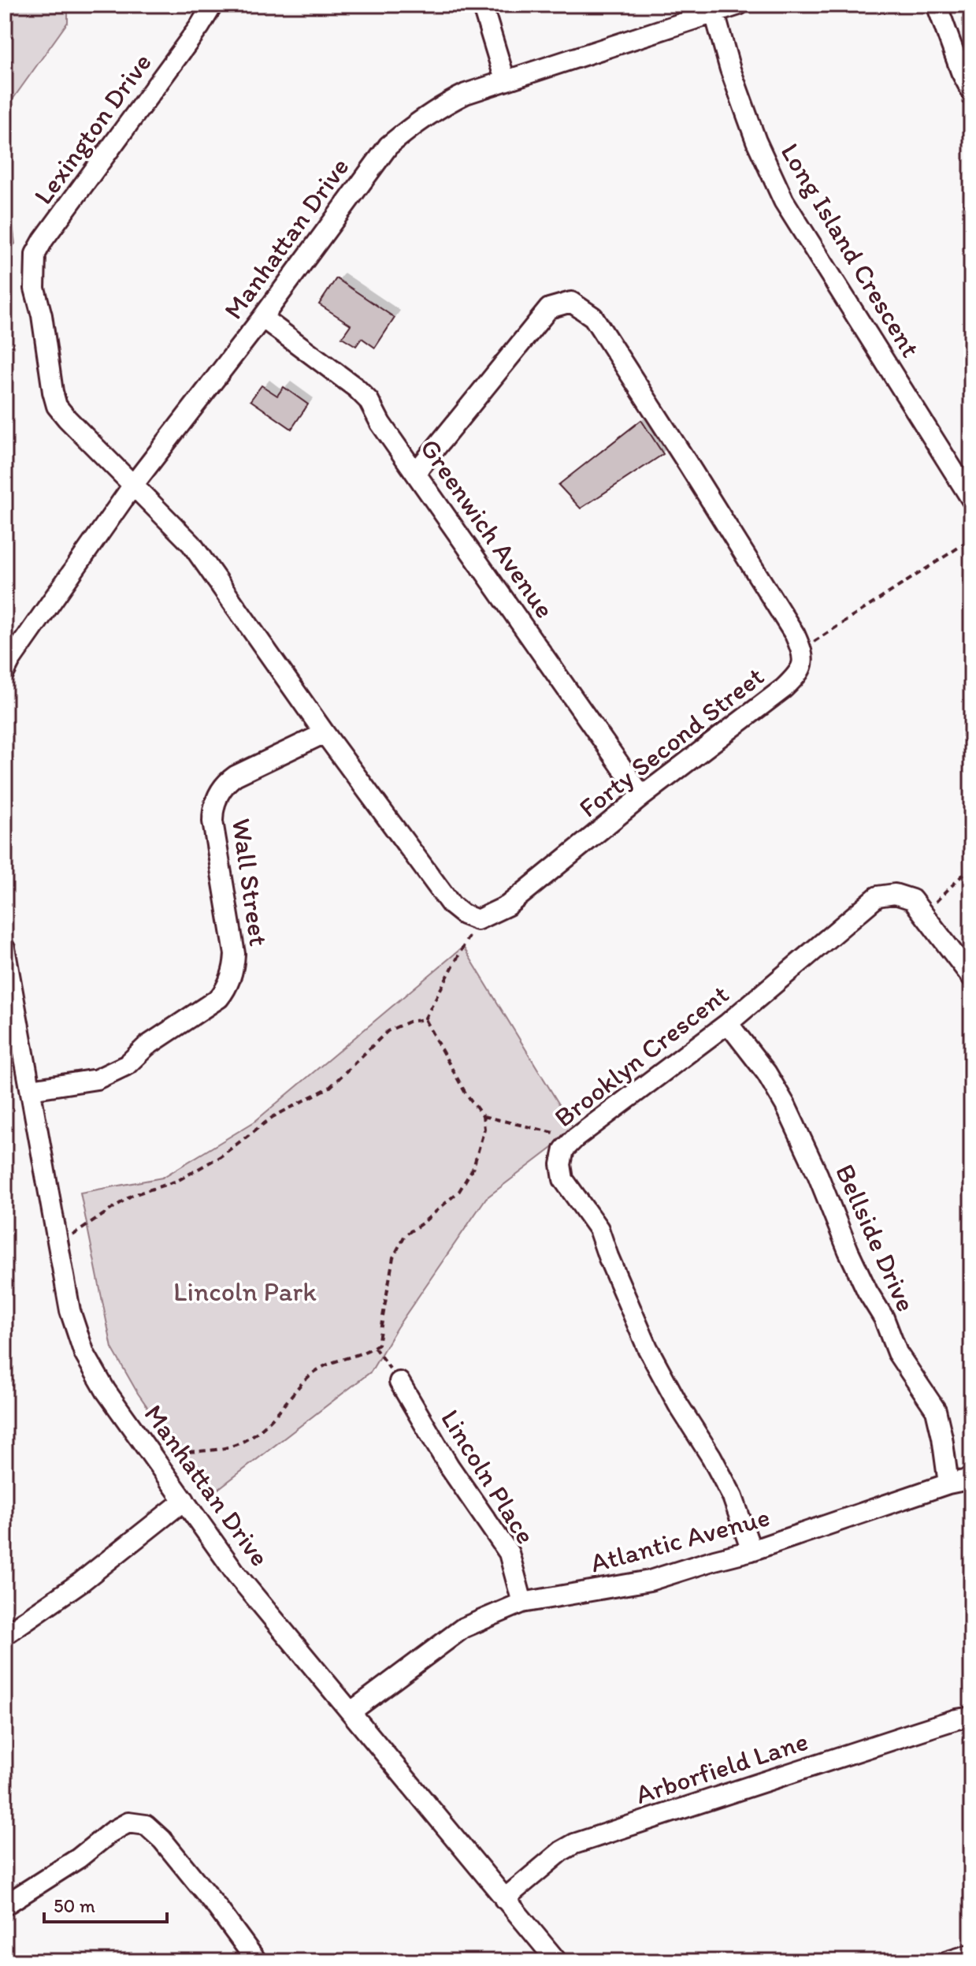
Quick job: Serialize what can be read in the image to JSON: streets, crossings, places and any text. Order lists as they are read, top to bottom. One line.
{"streets":{"street":["Lexington Drive","Manhattan Drive","Long Island Crescent","Greenwich Avenue","Forty Second Street","Wall Street","Brooklyn Crescent","Bellside Drive","Lincoln Place","Atlantic Avenue","Arborfield Lane"]},"crossings":[["Lexington Drive","Manhattan Drive"],["Manhattan Drive","Long Island Crescent"],["Manhattan Drive","Greenwich Avenue"],["Manhattan Drive","Wall Street"],["Manhattan Drive","Atlantic Avenue"],["Manhattan Drive","Arborfield Lane"],["Greenwich Avenue","Forty Second Street"],["Brooklyn Crescent","Bellside Drive"],["Brooklyn Crescent","Atlantic Avenue"],["Bellside Drive","Atlantic Avenue"],["Lincoln Place","Atlantic Avenue"]],"parks":["Lincoln Park"],"scale_bar":"50 m"}
